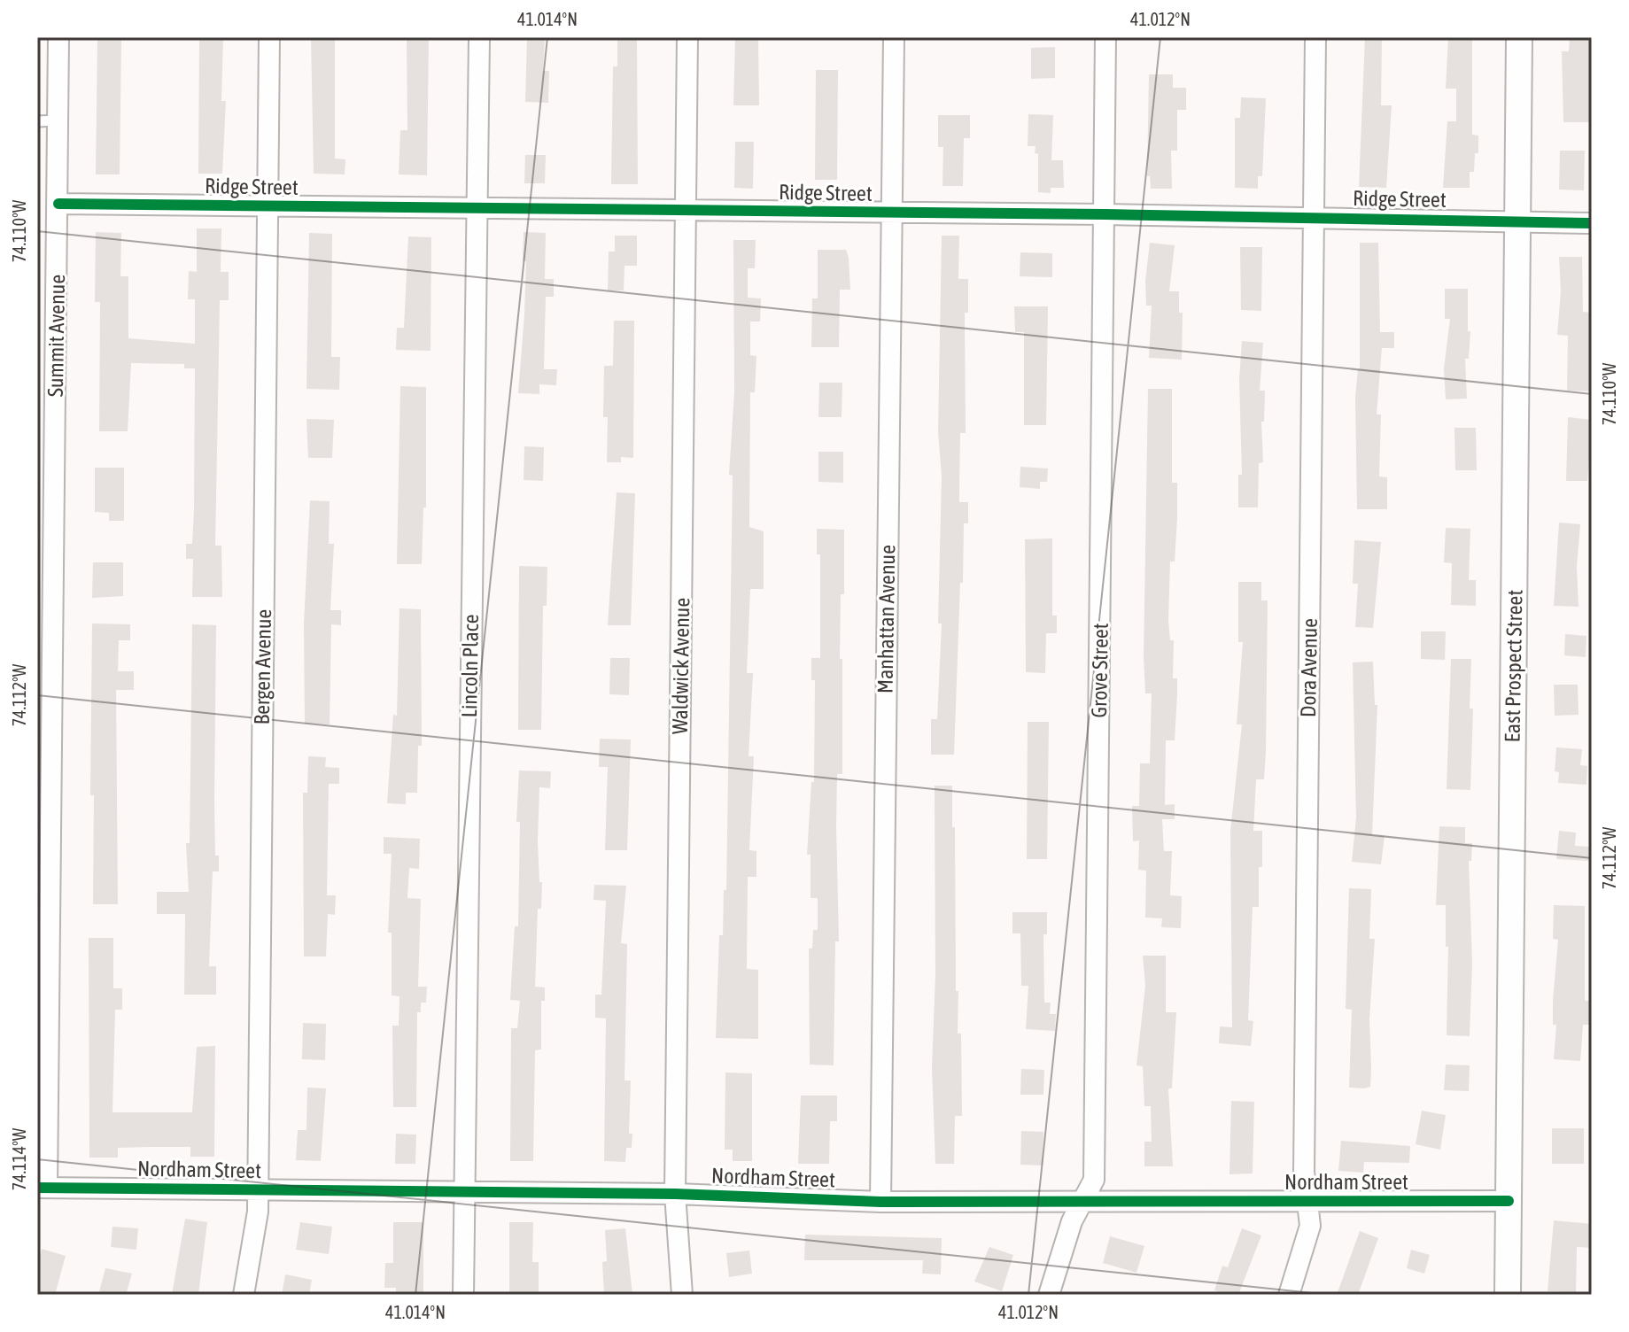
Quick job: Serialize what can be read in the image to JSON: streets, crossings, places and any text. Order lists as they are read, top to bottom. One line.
{"streets":{"street":["Ridge Street","Summit Avenue","Manhattan Avenue","Lincoln Place","Waldwick Avenue","East Prospect Street","Bergen Avenue","Dora Avenue","Grove Street","Nordham Street"]},"crossings":[["Ridge Street","Summit Avenue"],["Ridge Street","Manhattan Avenue"],["Ridge Street","Lincoln Place"],["Ridge Street","Waldwick Avenue"],["Ridge Street","East Prospect Street"],["Ridge Street","Bergen Avenue"],["Ridge Street","Dora Avenue"],["Ridge Street","Grove Street"],["Summit Avenue","Nordham Street"],["Manhattan Avenue","Nordham Street"],["Lincoln Place","Nordham Street"],["Waldwick Avenue","Nordham Street"],["East Prospect Street","Nordham Street"],["Bergen Avenue","Nordham Street"],["Dora Avenue","Nordham Street"],["Grove Street","Nordham Street"]],"coordinates":["41.014°N","41.012°N","74.110°W","74.112°W","74.114°W"]}
